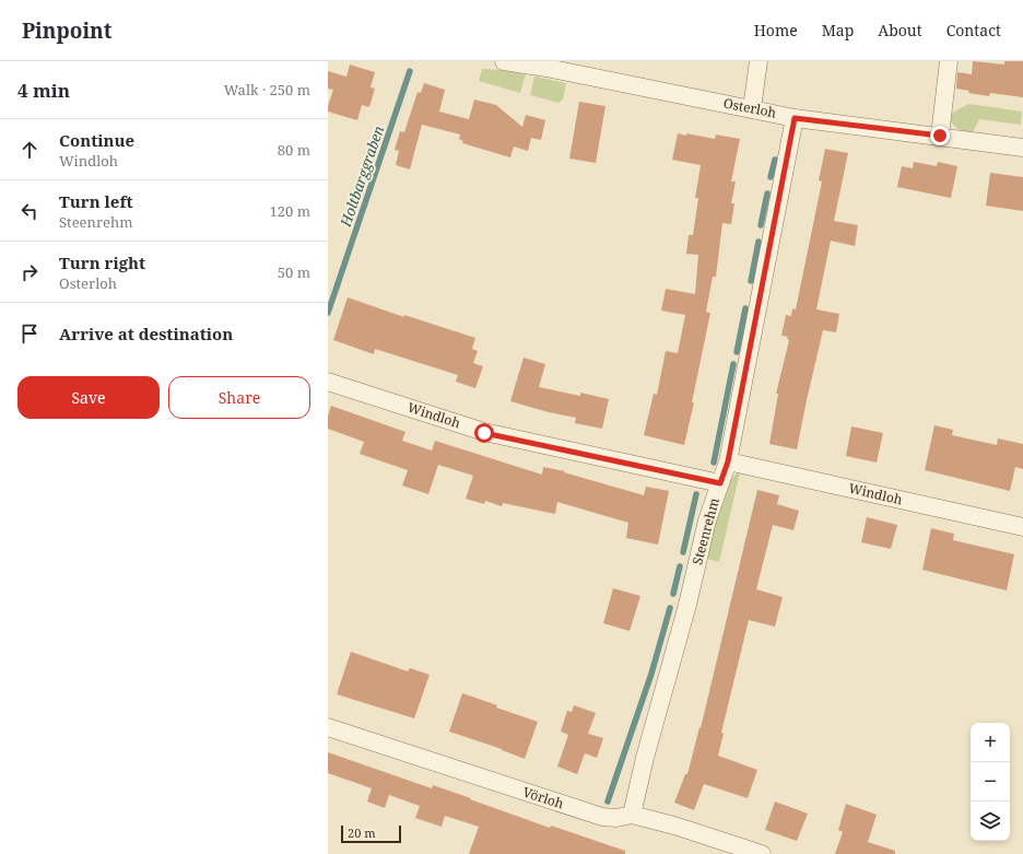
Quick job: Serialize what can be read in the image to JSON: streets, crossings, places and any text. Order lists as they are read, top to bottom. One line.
{"streets":{"street":["Osterloh","Windloh","Steenrehm","Vörloh"]},"crossings":[["Osterloh","Steenrehm"],["Windloh","Steenrehm"],["Steenrehm","Vörloh"]],"water":["Holtbarggraben"],"scale_bar":"20 m","page":{"header":"Pinpoint","nav":["Home","Map","About","Contact"],"heading":["4 min","Walk · 250 m"],"list":[["Continue","Windloh","80 m"],["Turn left","Steenrehm","120 m"],["Turn right","Osterloh","50 m"],"Arrive at destination"],"buttons":["Save","Share"],"map_buttons":["+","−"],"scale":"20 m"}}
